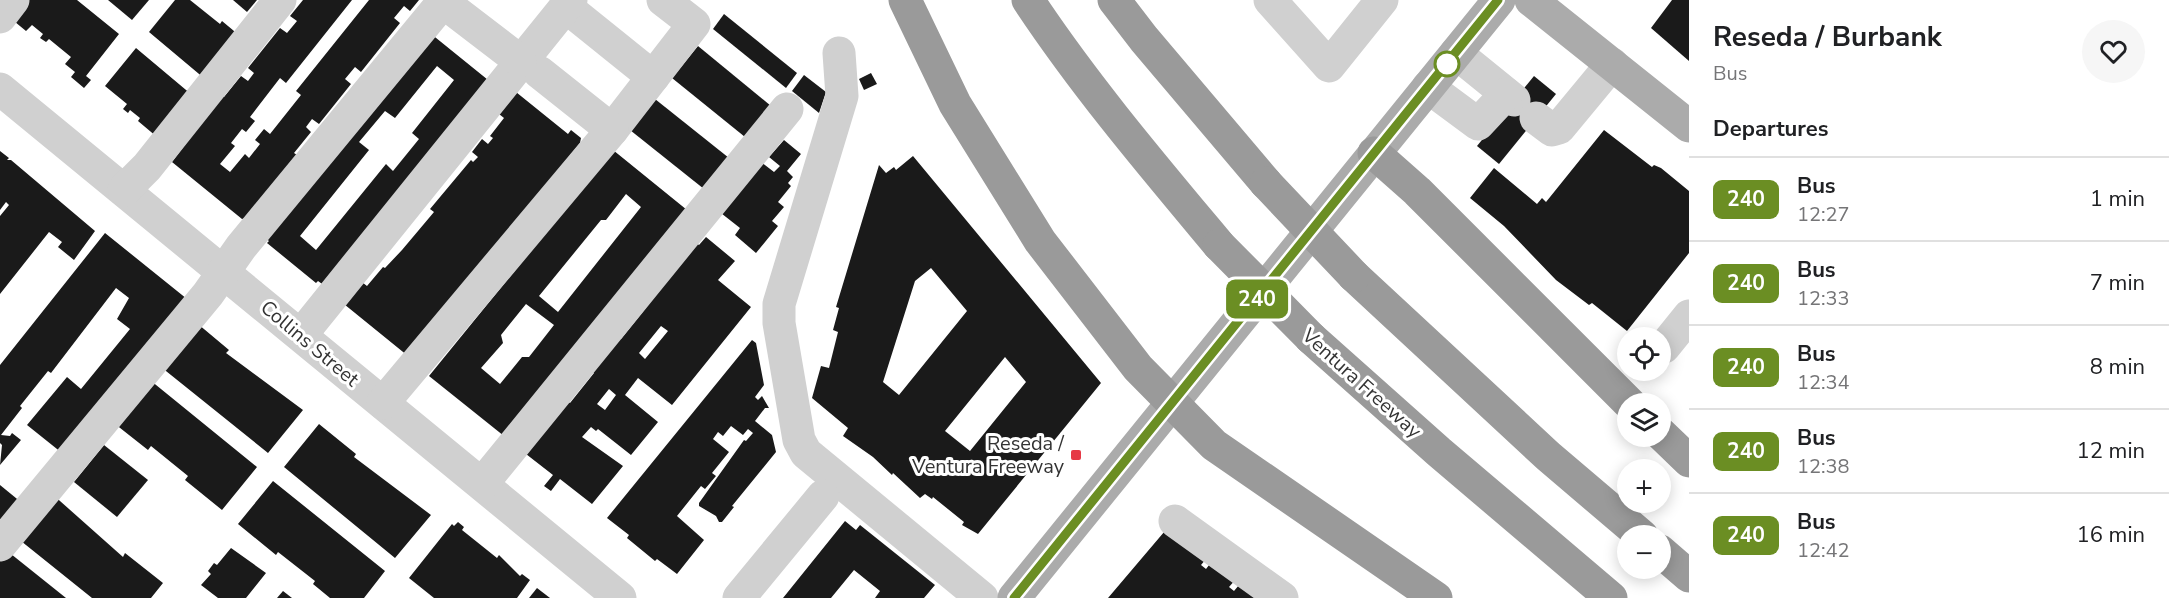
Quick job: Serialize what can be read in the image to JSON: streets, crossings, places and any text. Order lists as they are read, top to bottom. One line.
{"streets":{"highway":["Ventura Freeway"],"street":["Collins Street"]},"places":{"transit":["Reseda / Ventura Freeway"]},"lines":["bus line 240"],"page":{"on_map":"240","heading":[["Reseda / Burbank","Bus"],"Departures"],"list":[{"mark":"240","name":"Bus","note":"12:27","value":"1 min"},{"mark":"240","name":"Bus","note":"12:33","value":"7 min"},{"mark":"240","name":"Bus","note":"12:34","value":"8 min"},{"mark":"240","name":"Bus","note":"12:38","value":"12 min"},{"mark":"240","name":"Bus","note":"12:42","value":"16 min"}],"map_buttons":["+","−"]}}
